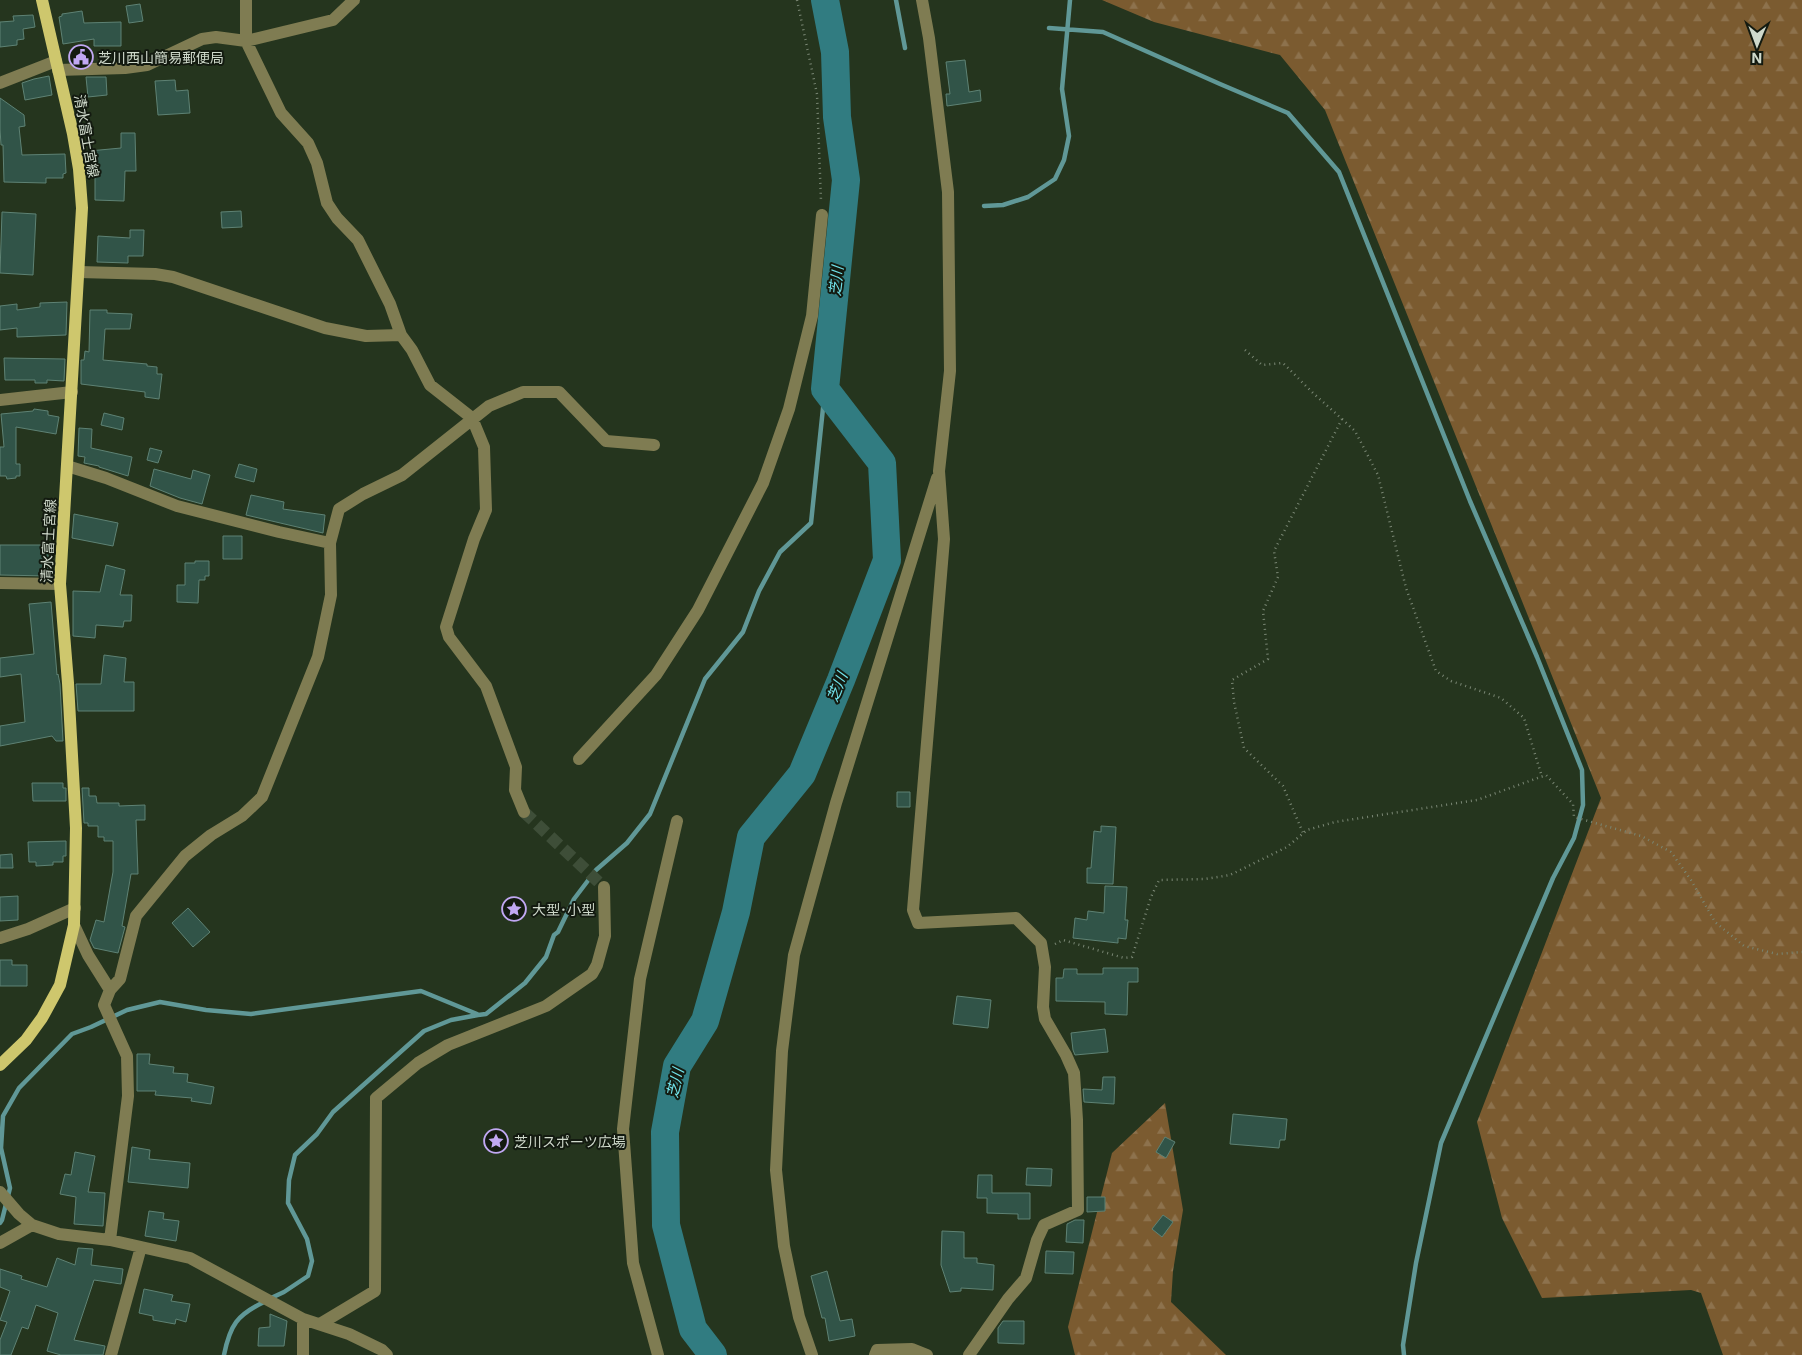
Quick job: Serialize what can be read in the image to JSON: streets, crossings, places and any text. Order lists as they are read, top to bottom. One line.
{"streets":{"main road":["清水富士宮線"]},"water":["芝川"],"places":{"public building":["芝川西山簡易郵便局"],"place":["大型･小型","芝川スポーツ広場"]},"north":"bottom"}
